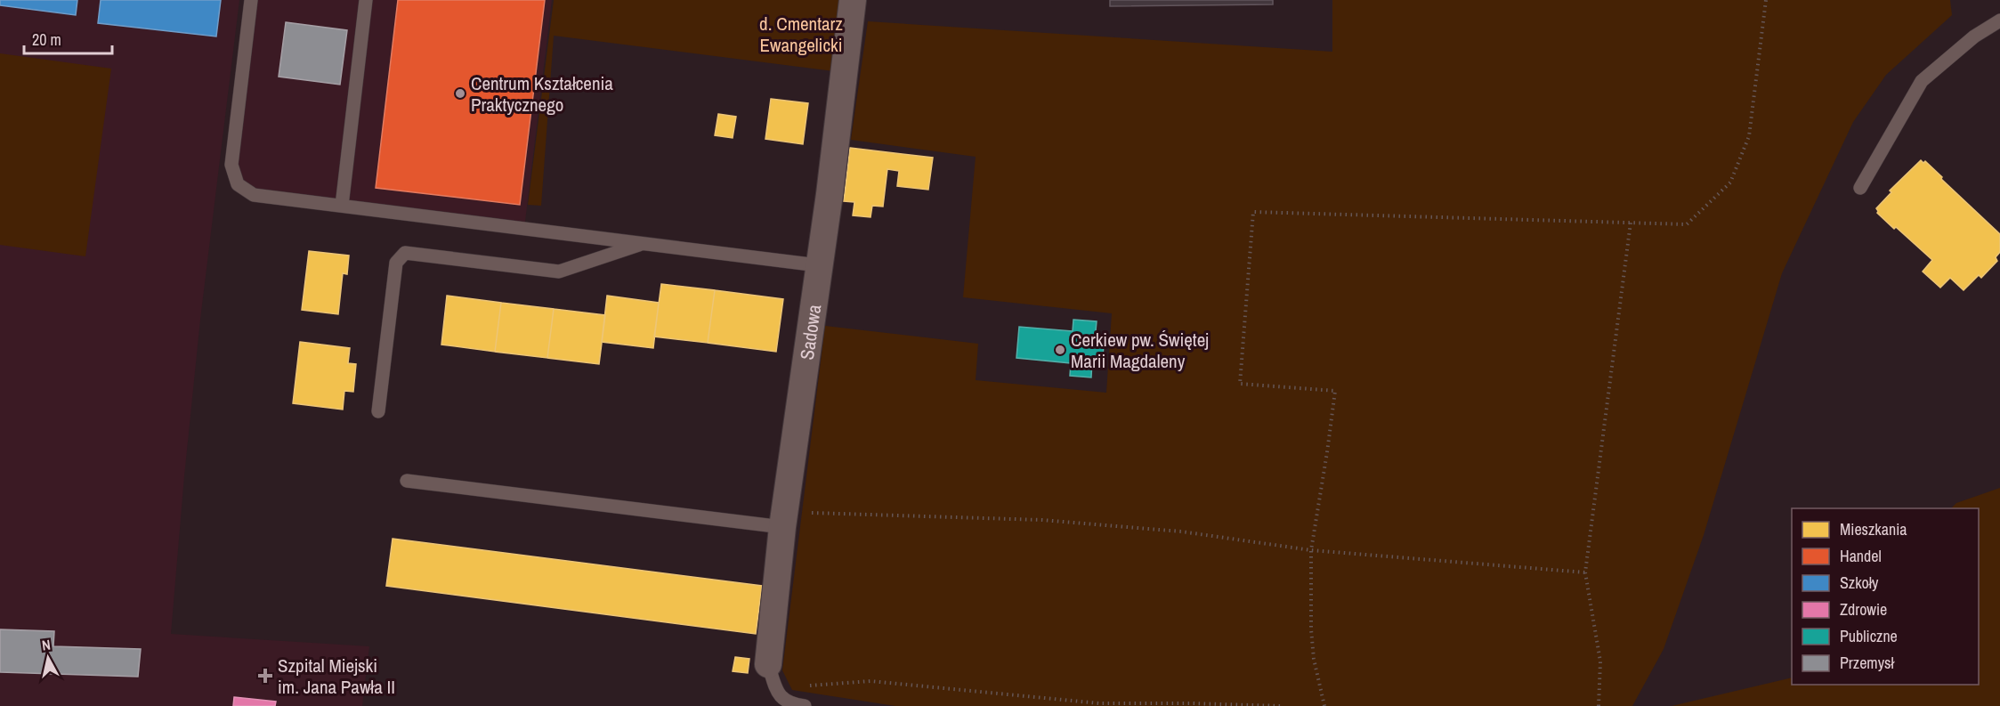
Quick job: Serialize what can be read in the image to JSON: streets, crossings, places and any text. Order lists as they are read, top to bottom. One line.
{"streets":{"street":["Sadowa"]},"parks":["d. Cmentarz Ewangelicki"],"places":{"other":["Centrum Kształcenia Praktycznego","Cerkiew pw. Świętej Marii Magdaleny"],"health":["Szpital Miejski im. Jana Pawła II"]},"legend":["Mieszkania","Handel","Szkoły","Zdrowie","Publiczne","Przemysł"],"scale_bar":"20 m","north":"top"}
